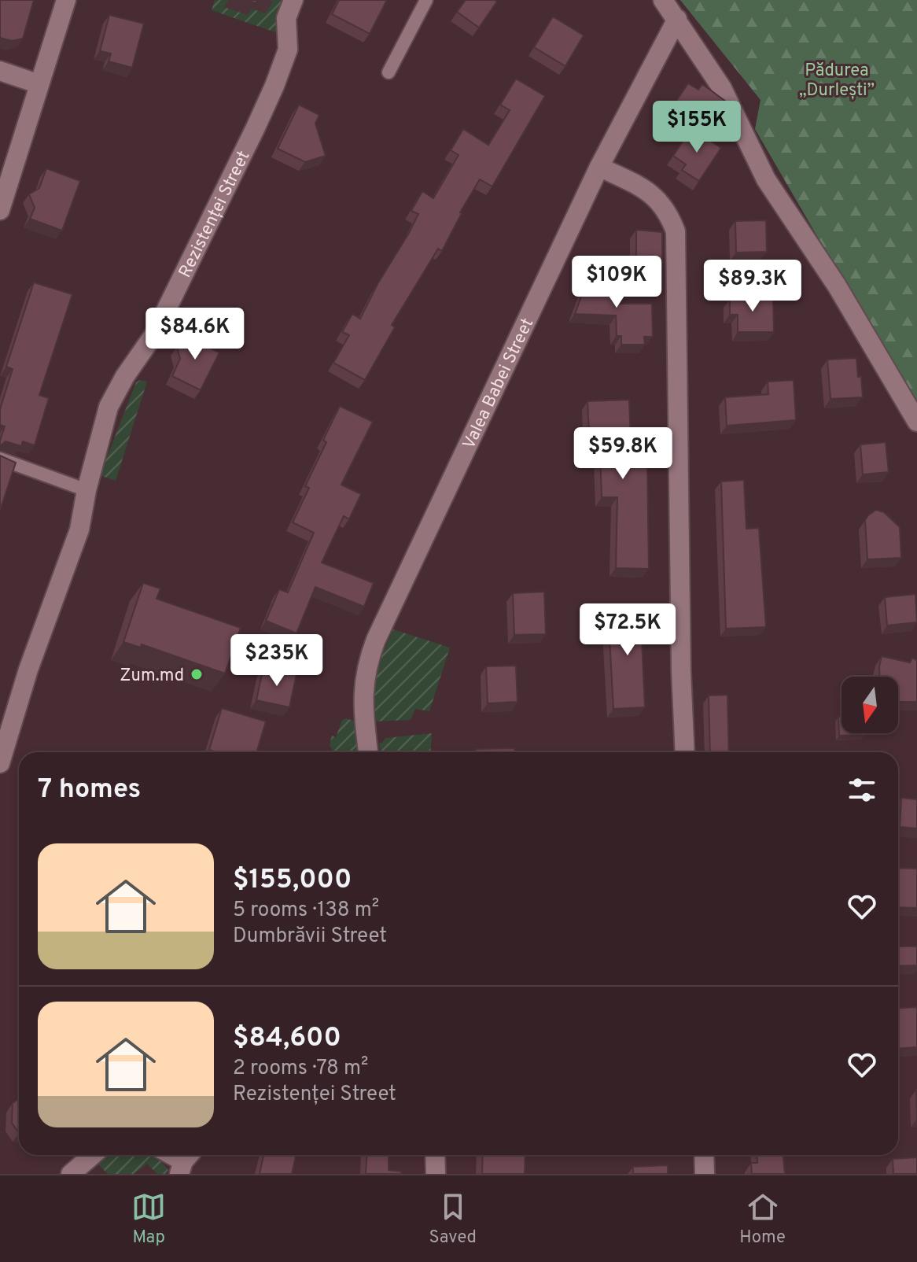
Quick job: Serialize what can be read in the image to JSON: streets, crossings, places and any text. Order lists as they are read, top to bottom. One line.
{"streets":{"street":["Rezistenței Street","Valea Babei Street"]},"parks":["Pădurea „Durlești”"],"places":["Zum.md"],"north":"bottom","page":{"price":["$155K","$109K","$89.3K","$84.6K","$59.8K","$72.5K","$235K"],"heading":"7 homes","list":[{"name":"$155,000","note":"5 rooms · 138 m² · Dumbrăvii Street"},{"name":"$84,600","note":"2 rooms · 78 m² · Rezistenței Street"}],"tabs":["Map","Saved","Home"]}}
